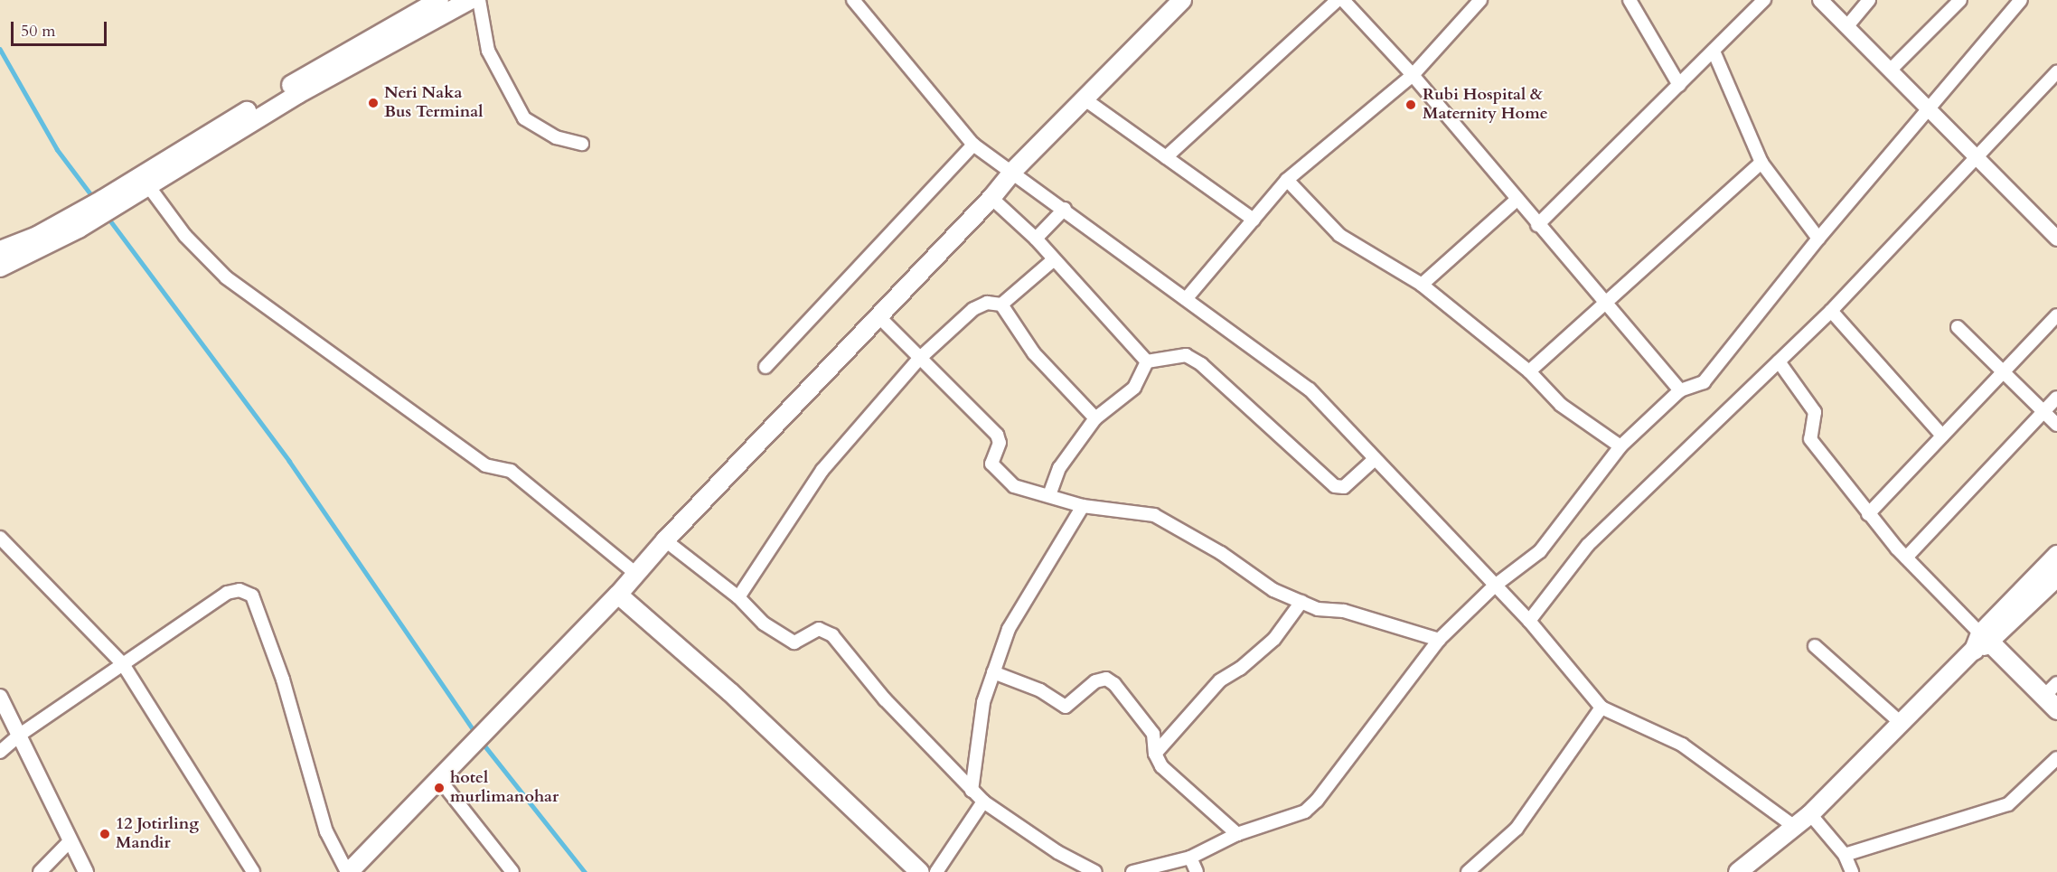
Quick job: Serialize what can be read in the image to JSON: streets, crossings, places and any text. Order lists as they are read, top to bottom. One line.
{"places":["Neri Naka Bus Terminal","Rubi Hospital & Maternity Home","hotel murlimanohar","12 Jotirling Mandir"],"scale_bar":"50 m"}
